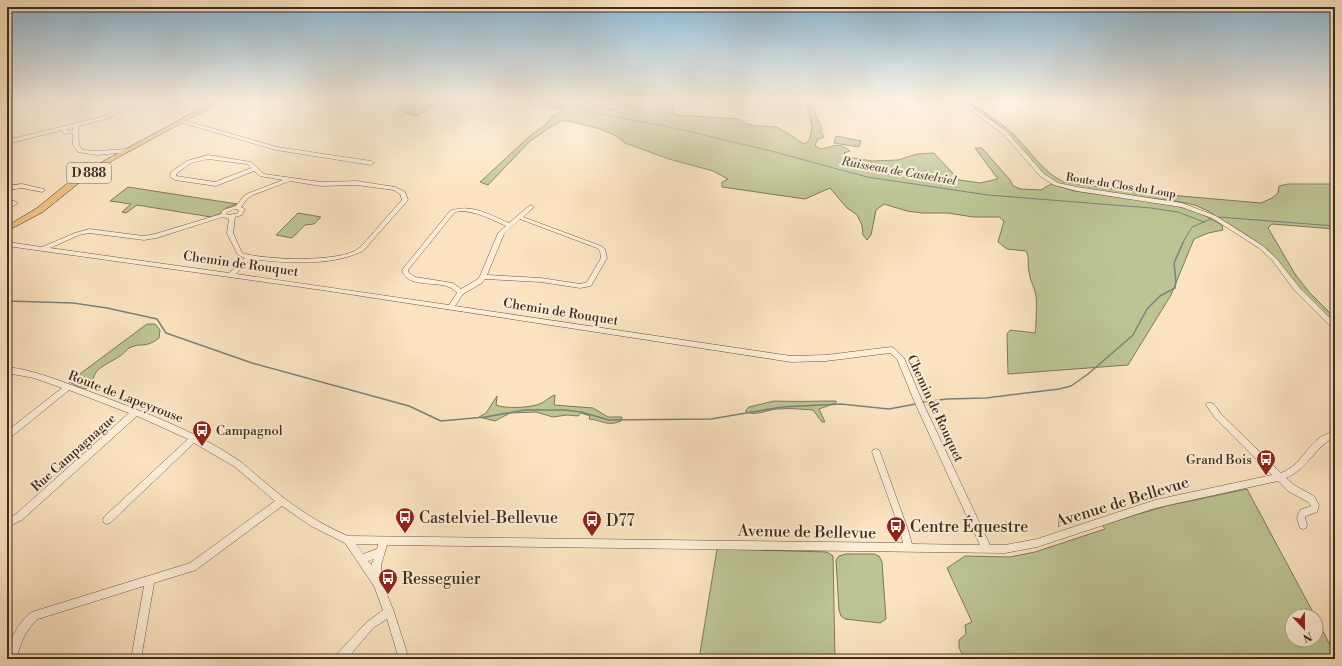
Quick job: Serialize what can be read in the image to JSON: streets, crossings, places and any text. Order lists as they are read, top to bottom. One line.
{"streets":{"main road":["D 888"],"street":["Route du Clos du Loup","Chemin de Rouquet","Route de Lapeyrouse","Rue Campagnague","Avenue de Bellevue"]},"crossings":[["Chemin de Rouquet","Avenue de Bellevue"],["Route de Lapeyrouse","Rue Campagnague"],["Route de Lapeyrouse","Avenue de Bellevue"]],"water":["Ruisseau de Castelviel"],"places":{"bus stop":["Campagnol","Grand Bois","Castelviel-Bellevue","D77","Centre Équestre","Resseguier"]},"north":"bottom"}
